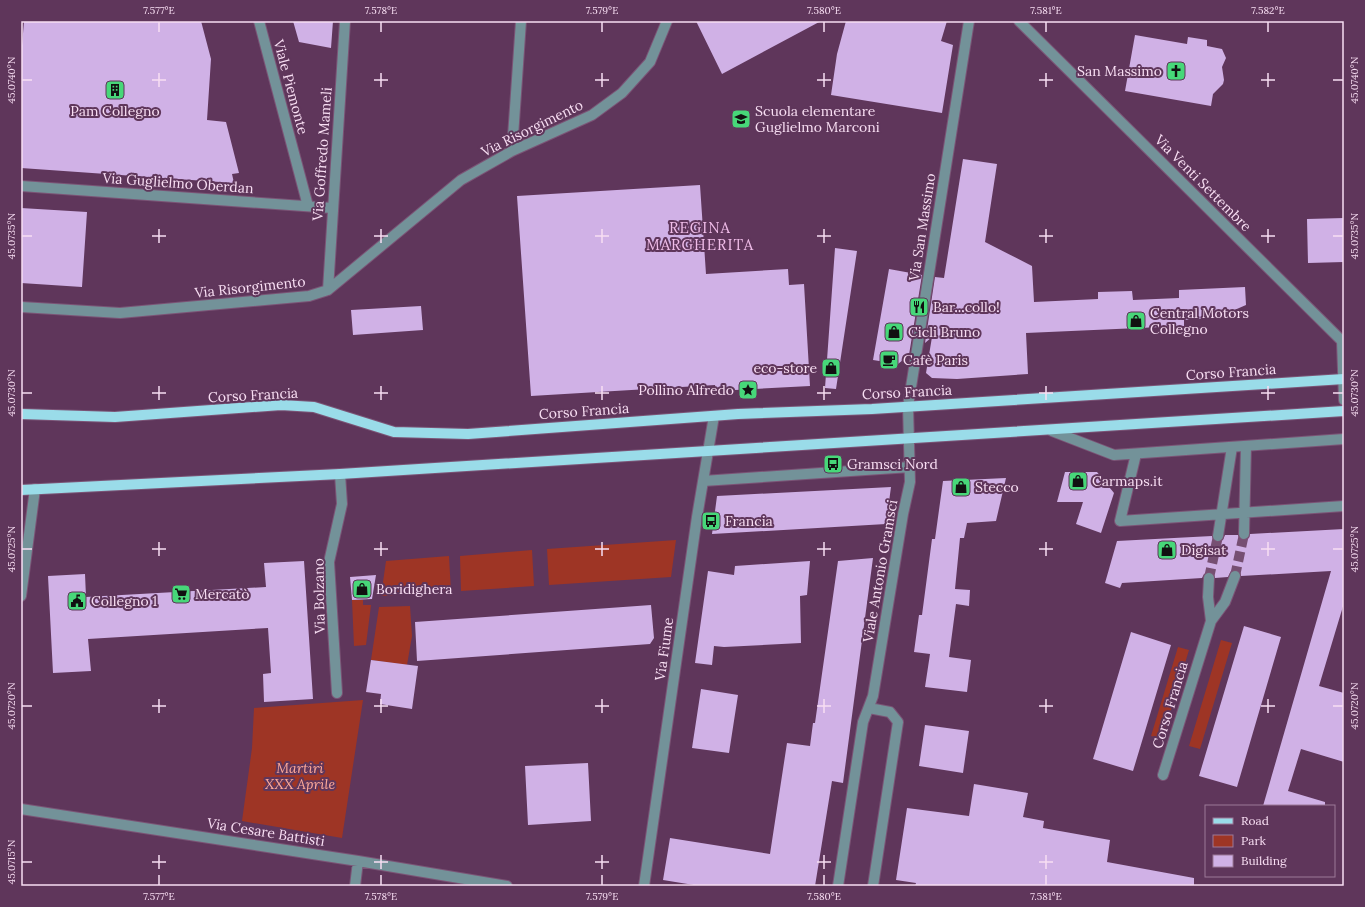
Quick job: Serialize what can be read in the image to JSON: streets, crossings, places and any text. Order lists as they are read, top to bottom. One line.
{"streets":{"main road":["Corso Francia"],"street":["Viale Piemonte","Via Risorgimento","Via Goffredo Mameli","Via Guglielmo Oberdan","Via Venti Settembre","Via San Massimo","Viale Antonio Gramsci","Via Bolzano","Via Fiume","Via Cesare Battisti"]},"crossings":[["Viale Piemonte","Via Guglielmo Oberdan"],["Via Risorgimento","Via Goffredo Mameli"],["Via Goffredo Mameli","Via Guglielmo Oberdan"],["Via Venti Settembre","Corso Francia"],["Via San Massimo","Corso Francia"],["Via San Massimo","Viale Antonio Gramsci"],["Corso Francia","Via Fiume"]],"districts":["REGINA MARGHERITA"],"parks":["Martiri XXX Aprile"],"places":{"church":["San Massimo"],"building":["Pam Collegno"],"school or university":["Scuola elementare Guglielmo Marconi"],"restaurant":["Bar...collo!"],"shop":["Central Motors Collegno","Cicli Bruno","eco-store","Carmaps.it","Stecco","Digisat","Boridighera"],"cafe":["Cafè Paris"],"place":["Pollino Alfredo"],"bus stop":["Gramsci Nord","Francia"],"supermarket":["Mercatò"],"public building":["Collegno 1"]},"legend":["Road","Park","Building"],"coordinates":["7.577°E","7.578°E","7.579°E","7.580°E","7.581°E","7.582°E","45.0740°N","45.0735°N","45.0730°N","45.0725°N","45.0720°N","45.0715°N"]}
